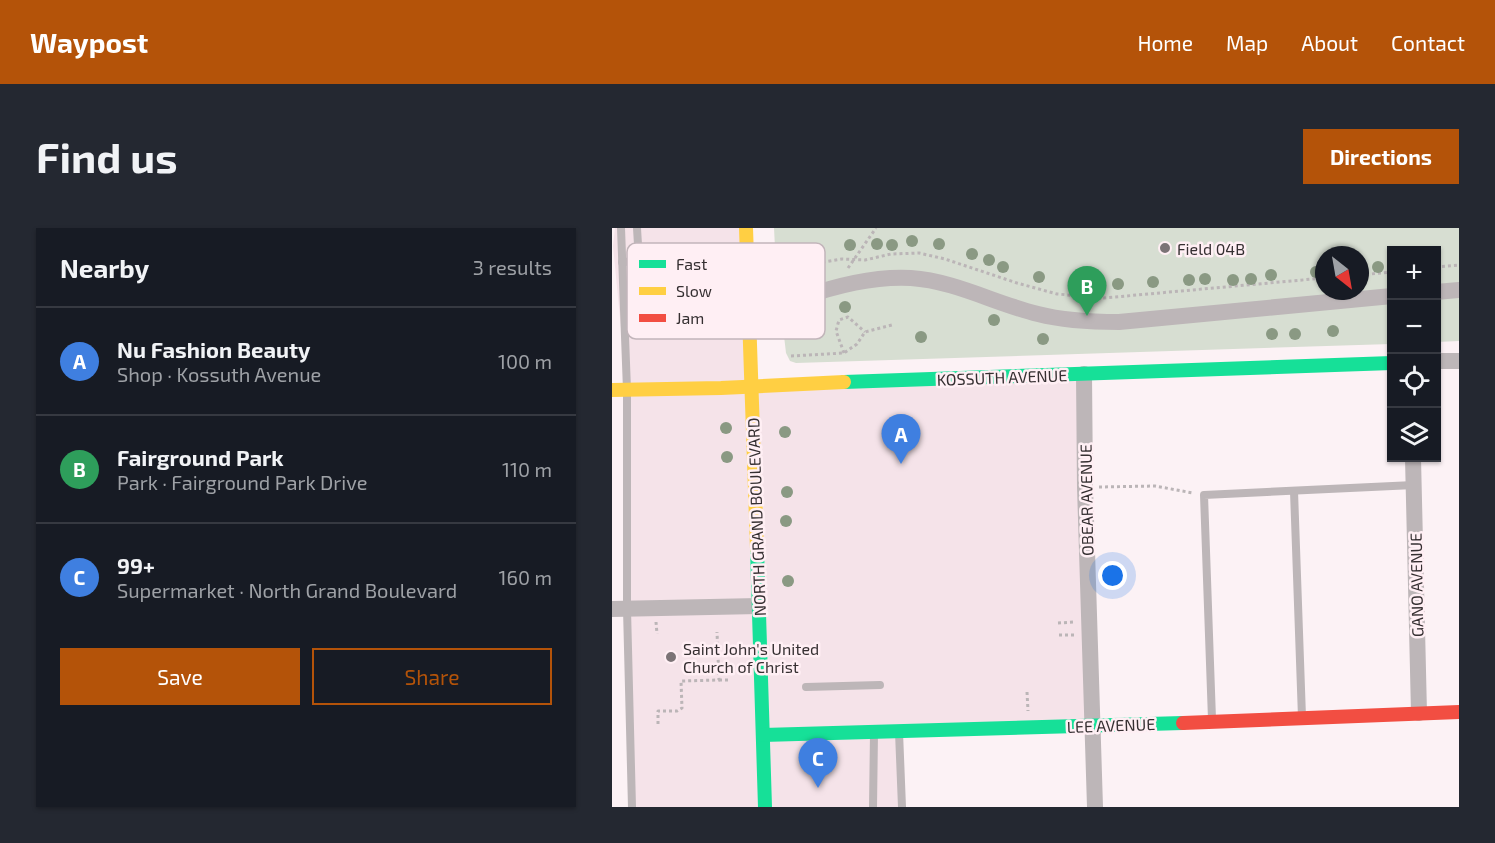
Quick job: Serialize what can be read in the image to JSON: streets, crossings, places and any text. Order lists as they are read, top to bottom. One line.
{"streets":{"street":["KOSSUTH AVENUE","OBEAR AVENUE","NORTH GRAND BOULEVARD","GANO AVENUE","LEE AVENUE"]},"crossings":[["KOSSUTH AVENUE","OBEAR AVENUE"],["KOSSUTH AVENUE","NORTH GRAND BOULEVARD"],["OBEAR AVENUE","LEE AVENUE"],["NORTH GRAND BOULEVARD","LEE AVENUE"],["GANO AVENUE","LEE AVENUE"]],"places":["Field 04B","Saint John's United Church of Christ"],"legend":["Fast","Slow","Jam"],"north":"bottom right","page":{"header":"Waypost","nav":["Home","Map","About","Contact"],"buttons":["Directions",["Save","Share"]],"title":"Find us","heading":["Nearby","3 results"],"map_buttons":["+","−"],"pins":["B","A","C"],"list":[{"mark":"A","name":"Nu Fashion Beauty","note":"Shop · Kossuth Avenue","value":"100 m"},{"mark":"B","name":"Fairground Park","note":"Park · Fairground Park Drive","value":"110 m"},{"mark":"C","name":"99+","note":"Supermarket · North Grand Boulevard","value":"160 m"}]}}
